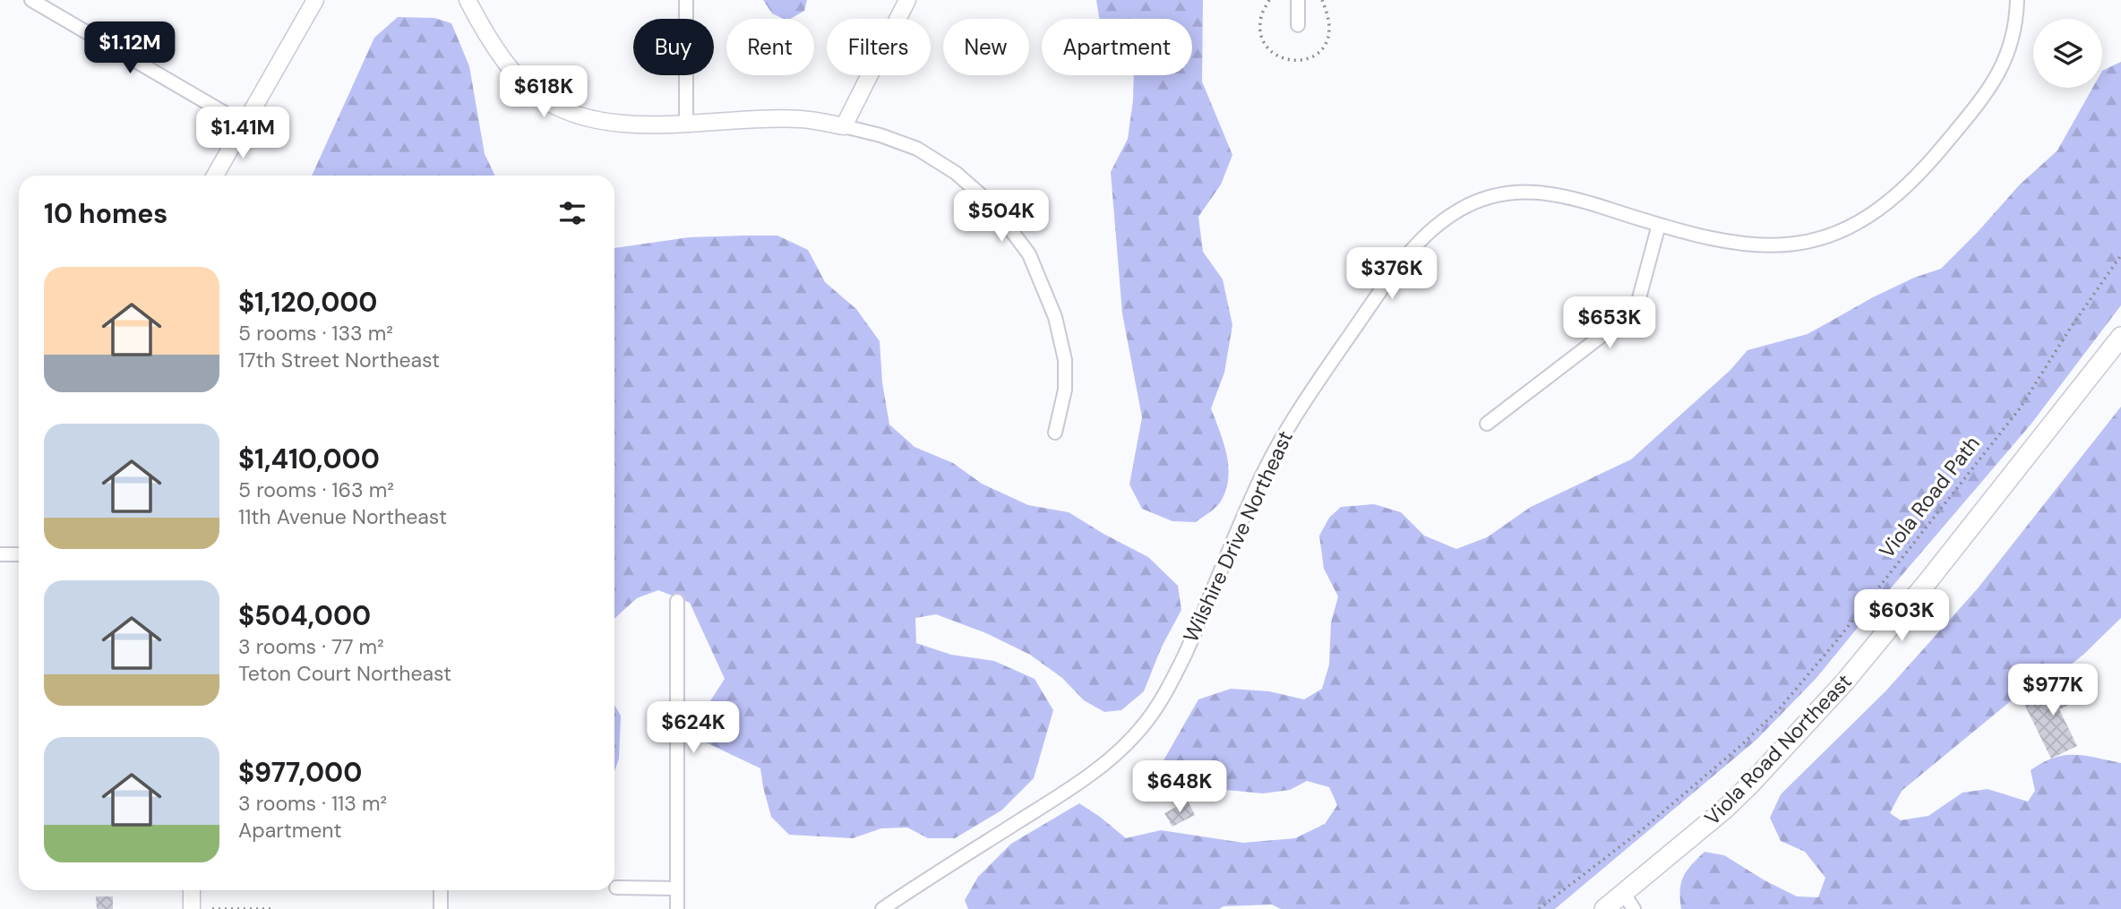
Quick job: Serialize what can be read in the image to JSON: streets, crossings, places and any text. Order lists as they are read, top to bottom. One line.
{"streets":{"main road":["Viola Road Northeast"],"street":["Wilshire Drive Northeast"],"path":["Viola Road Path"]},"page":{"chip":["Buy","Rent","Filters","New","Apartment"],"price":["$1.12M","$618K","$1.41M","$504K","$376K","$653K","$603K","$977K","$624K","$648K"],"heading":"10 homes","list":[{"name":"$1,120,000","note":"5 rooms · 133 m² · 17th Street Northeast"},{"name":"$1,410,000","note":"5 rooms · 163 m² · 11th Avenue Northeast"},{"name":"$504,000","note":"3 rooms · 77 m² · Teton Court Northeast"},{"name":"$977,000","note":"3 rooms · 113 m² · Apartment"}]}}
